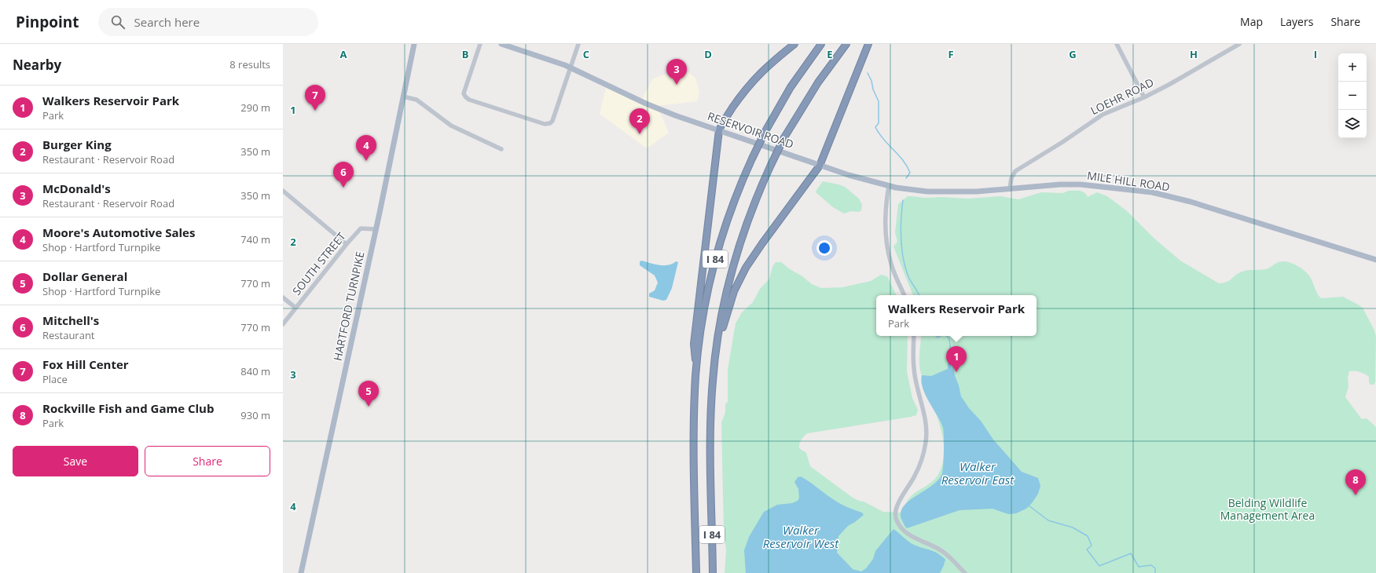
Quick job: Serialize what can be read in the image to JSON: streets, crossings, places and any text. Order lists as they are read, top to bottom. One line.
{"streets":{"highway":["I 84"],"main road":["RESERVOIR ROAD","MILE HILL ROAD","HARTFORD TURNPIKE"],"street":["LOEHR ROAD","SOUTH STREET"]},"crossings":[["LOEHR ROAD","MILE HILL ROAD"],["RESERVOIR ROAD","MILE HILL ROAD"],["SOUTH STREET","HARTFORD TURNPIKE"]],"water":["Walker Reservoir East","Walker Reservoir West"],"parks":["Belding Wildlife Management Area"],"page":{"header":"Pinpoint","search":"Search here","nav":["Map","Layers","Share"],"heading":["Nearby","8 results"],"map_buttons":["+","−"],"pins":["3","7","2","4","6","1","5","8"],"list":[{"mark":"1","name":"Walkers Reservoir Park","note":"Park","value":"290 m"},{"mark":"2","name":"Burger King","note":"Restaurant · Reservoir Road","value":"350 m"},{"mark":"3","name":"McDonald's","note":"Restaurant · Reservoir Road","value":"350 m"},{"mark":"4","name":"Moore's Automotive Sales","note":"Shop · Hartford Turnpike","value":"740 m"},{"mark":"5","name":"Dollar General","note":"Shop · Hartford Turnpike","value":"770 m"},{"mark":"6","name":"Mitchell's","note":"Restaurant","value":"770 m"},{"mark":"7","name":"Fox Hill Center","note":"Place","value":"840 m"},{"mark":"8","name":"Rockville Fish and Game Club","note":"Park","value":"930 m"}],"popup":["Walkers Reservoir Park","Park"],"buttons":["Save","Share"]},"grid":{"columns":["A","B","C","D","E","F","G","H","I"],"rows":["1","2","3","4"]}}
